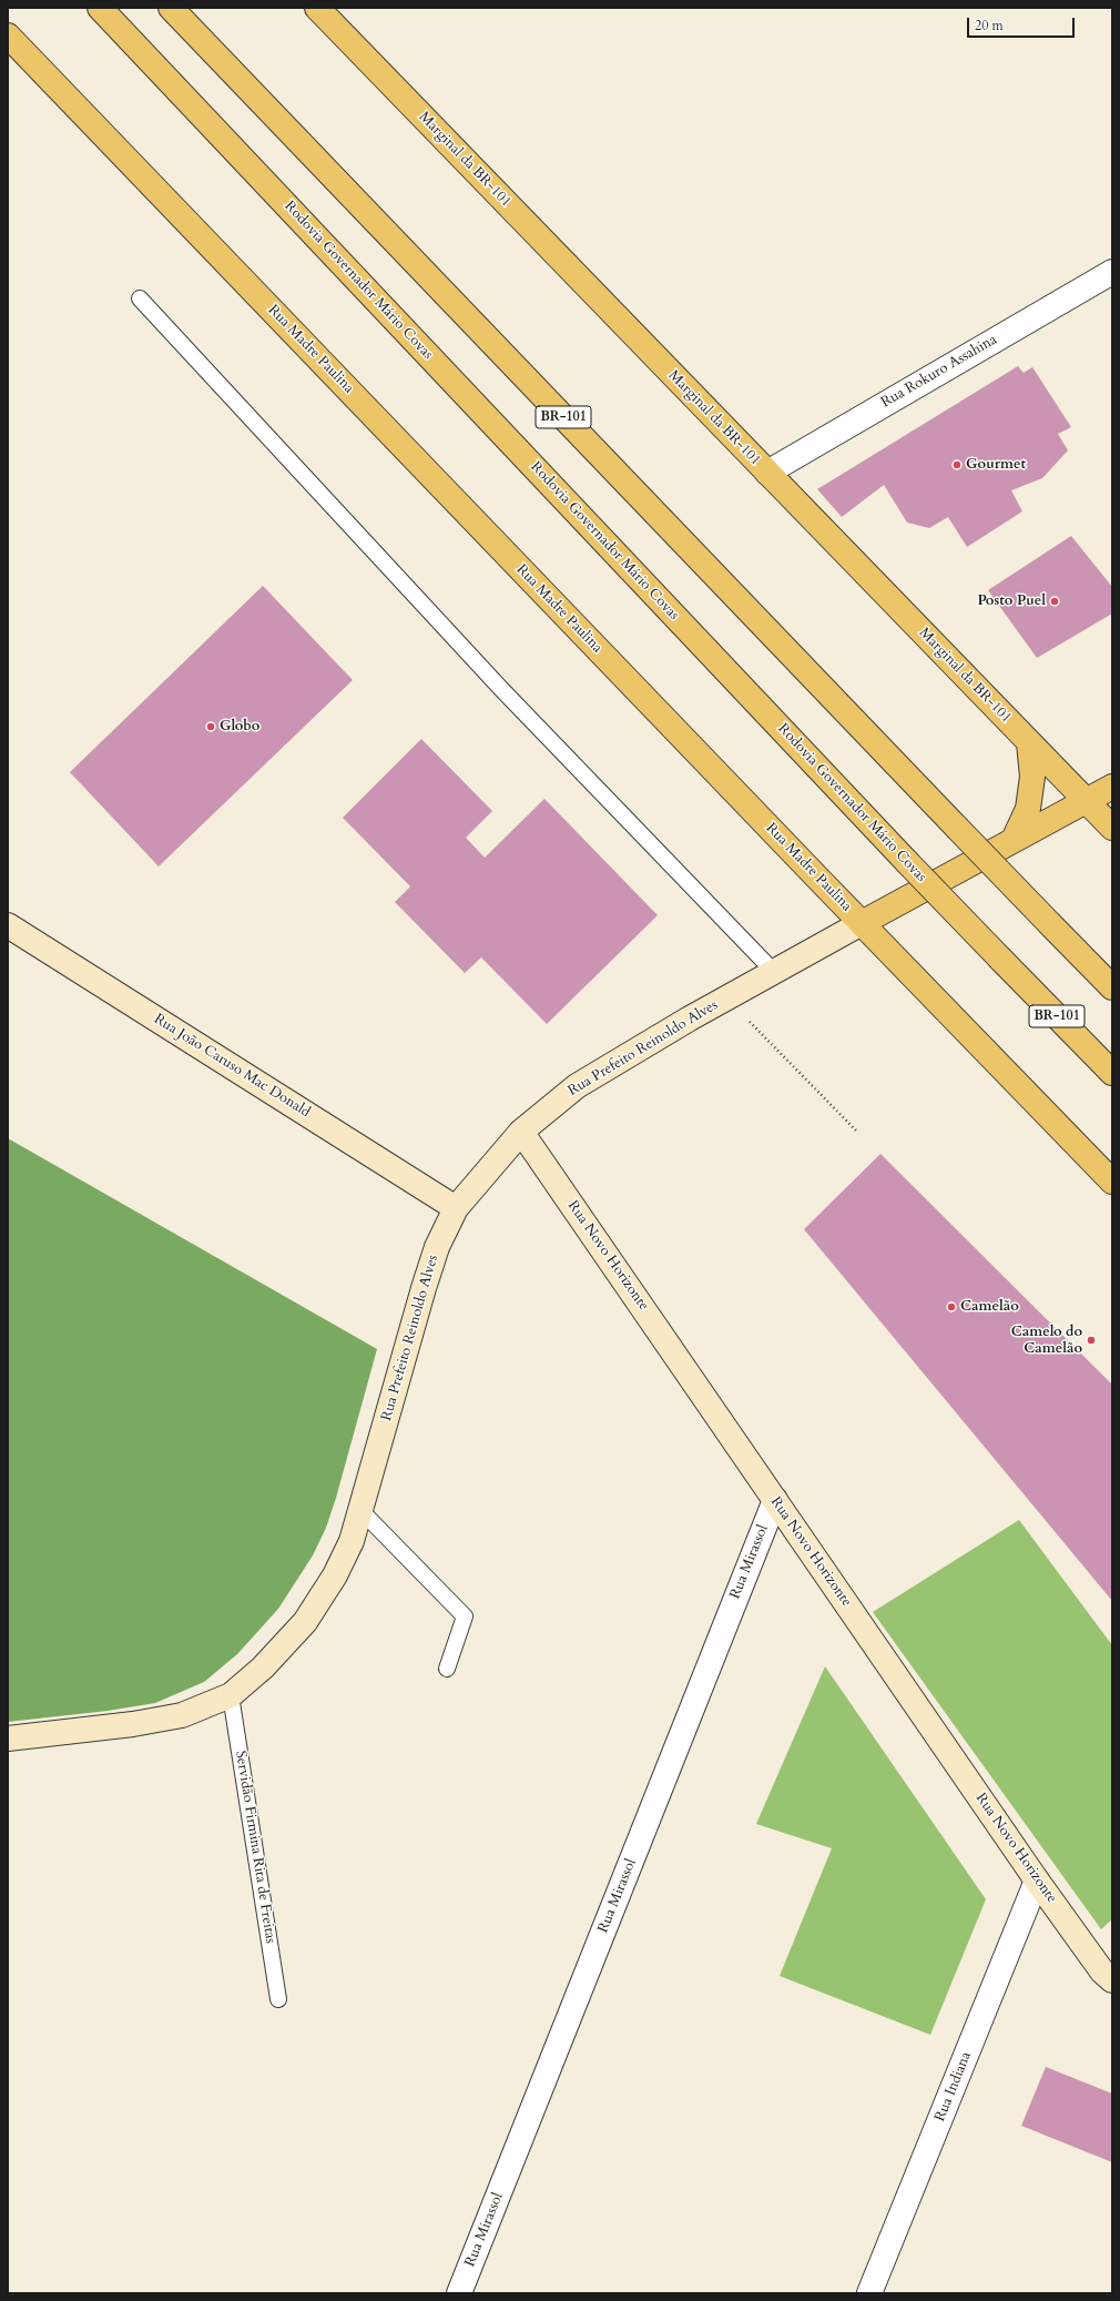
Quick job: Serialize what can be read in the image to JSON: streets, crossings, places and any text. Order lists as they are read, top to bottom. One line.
{"streets":{"main road":["Marginal da BR-101","Rodovia Governador Mário Covas","Rua Madre Paulina","BR-101","Rua Prefeito Reinoldo Alves","Rua João Caruso Mac Donald","Rua Novo Horizonte"],"street":["Rua Rokuro Assahina","Rua Mirassol","Rua Indiana"],"lane":["Servidão Firmina Rita de Freitas"]},"crossings":[["Marginal da BR-101","Rua Rokuro Assahina"],["Rua Madre Paulina","Rua Prefeito Reinoldo Alves"],["Rua Prefeito Reinoldo Alves","Rua João Caruso Mac Donald"],["Rua Prefeito Reinoldo Alves","Rua Novo Horizonte"],["Rua Prefeito Reinoldo Alves","Servidão Firmina Rita de Freitas"],["Rua Novo Horizonte","Rua Mirassol"],["Rua Novo Horizonte","Rua Indiana"]],"places":["Gourmet","Posto Puel","Globo","Camelão","Camelo do Camelão"],"scale_bar":"20 m"}
